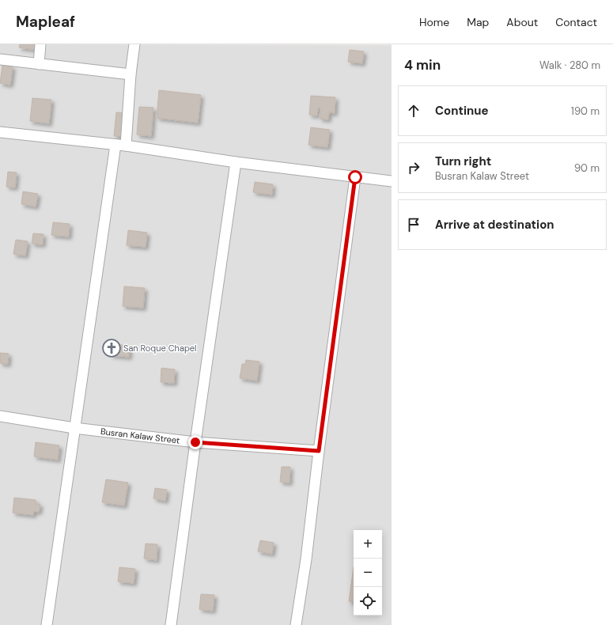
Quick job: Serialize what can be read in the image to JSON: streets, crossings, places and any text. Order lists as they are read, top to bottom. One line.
{"streets":{"street":["Busran Kalaw Street"]},"places":{"church":["San Roque Chapel"]},"page":{"header":"Mapleaf","nav":["Home","Map","About","Contact"],"heading":["4 min","Walk · 280 m"],"list":[["Continue","190 m"],["Turn right","Busran Kalaw Street","90 m"],"Arrive at destination"],"map_buttons":["+","−"]}}
